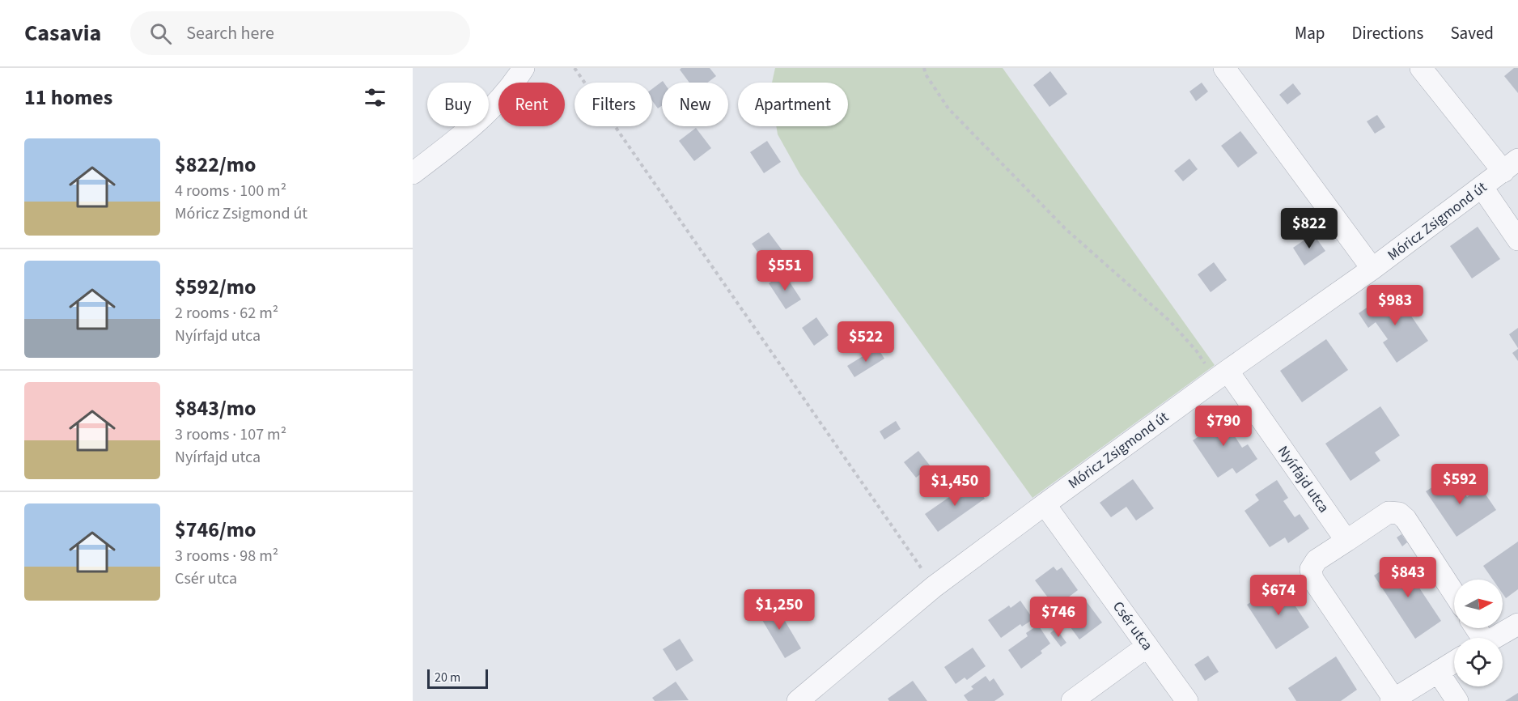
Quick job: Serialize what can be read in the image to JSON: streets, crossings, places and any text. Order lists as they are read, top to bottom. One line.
{"streets":{"street":["Móricz Zsigmond út","Nyírfajd utca","Csér utca"]},"crossings":[["Móricz Zsigmond út","Nyírfajd utca"],["Móricz Zsigmond út","Csér utca"]],"scale_bar":"20 m","north":"right","page":{"header":"Casavia","search":"Search here","nav":["Map","Directions","Saved"],"heading":"11 homes","chip":["Buy","Rent","Filters","New","Apartment"],"list":[{"name":"$822/mo","note":"4 rooms · 100 m² · Móricz Zsigmond út"},{"name":"$592/mo","note":"2 rooms · 62 m² · Nyírfajd utca"},{"name":"$843/mo","note":"3 rooms · 107 m² · Nyírfajd utca"},{"name":"$746/mo","note":"3 rooms · 98 m² · Csér utca"}],"price":["$822","$551","$983","$522","$790","$592","$1,450","$843","$674","$1,250","$746"],"scale":"20 m"}}
